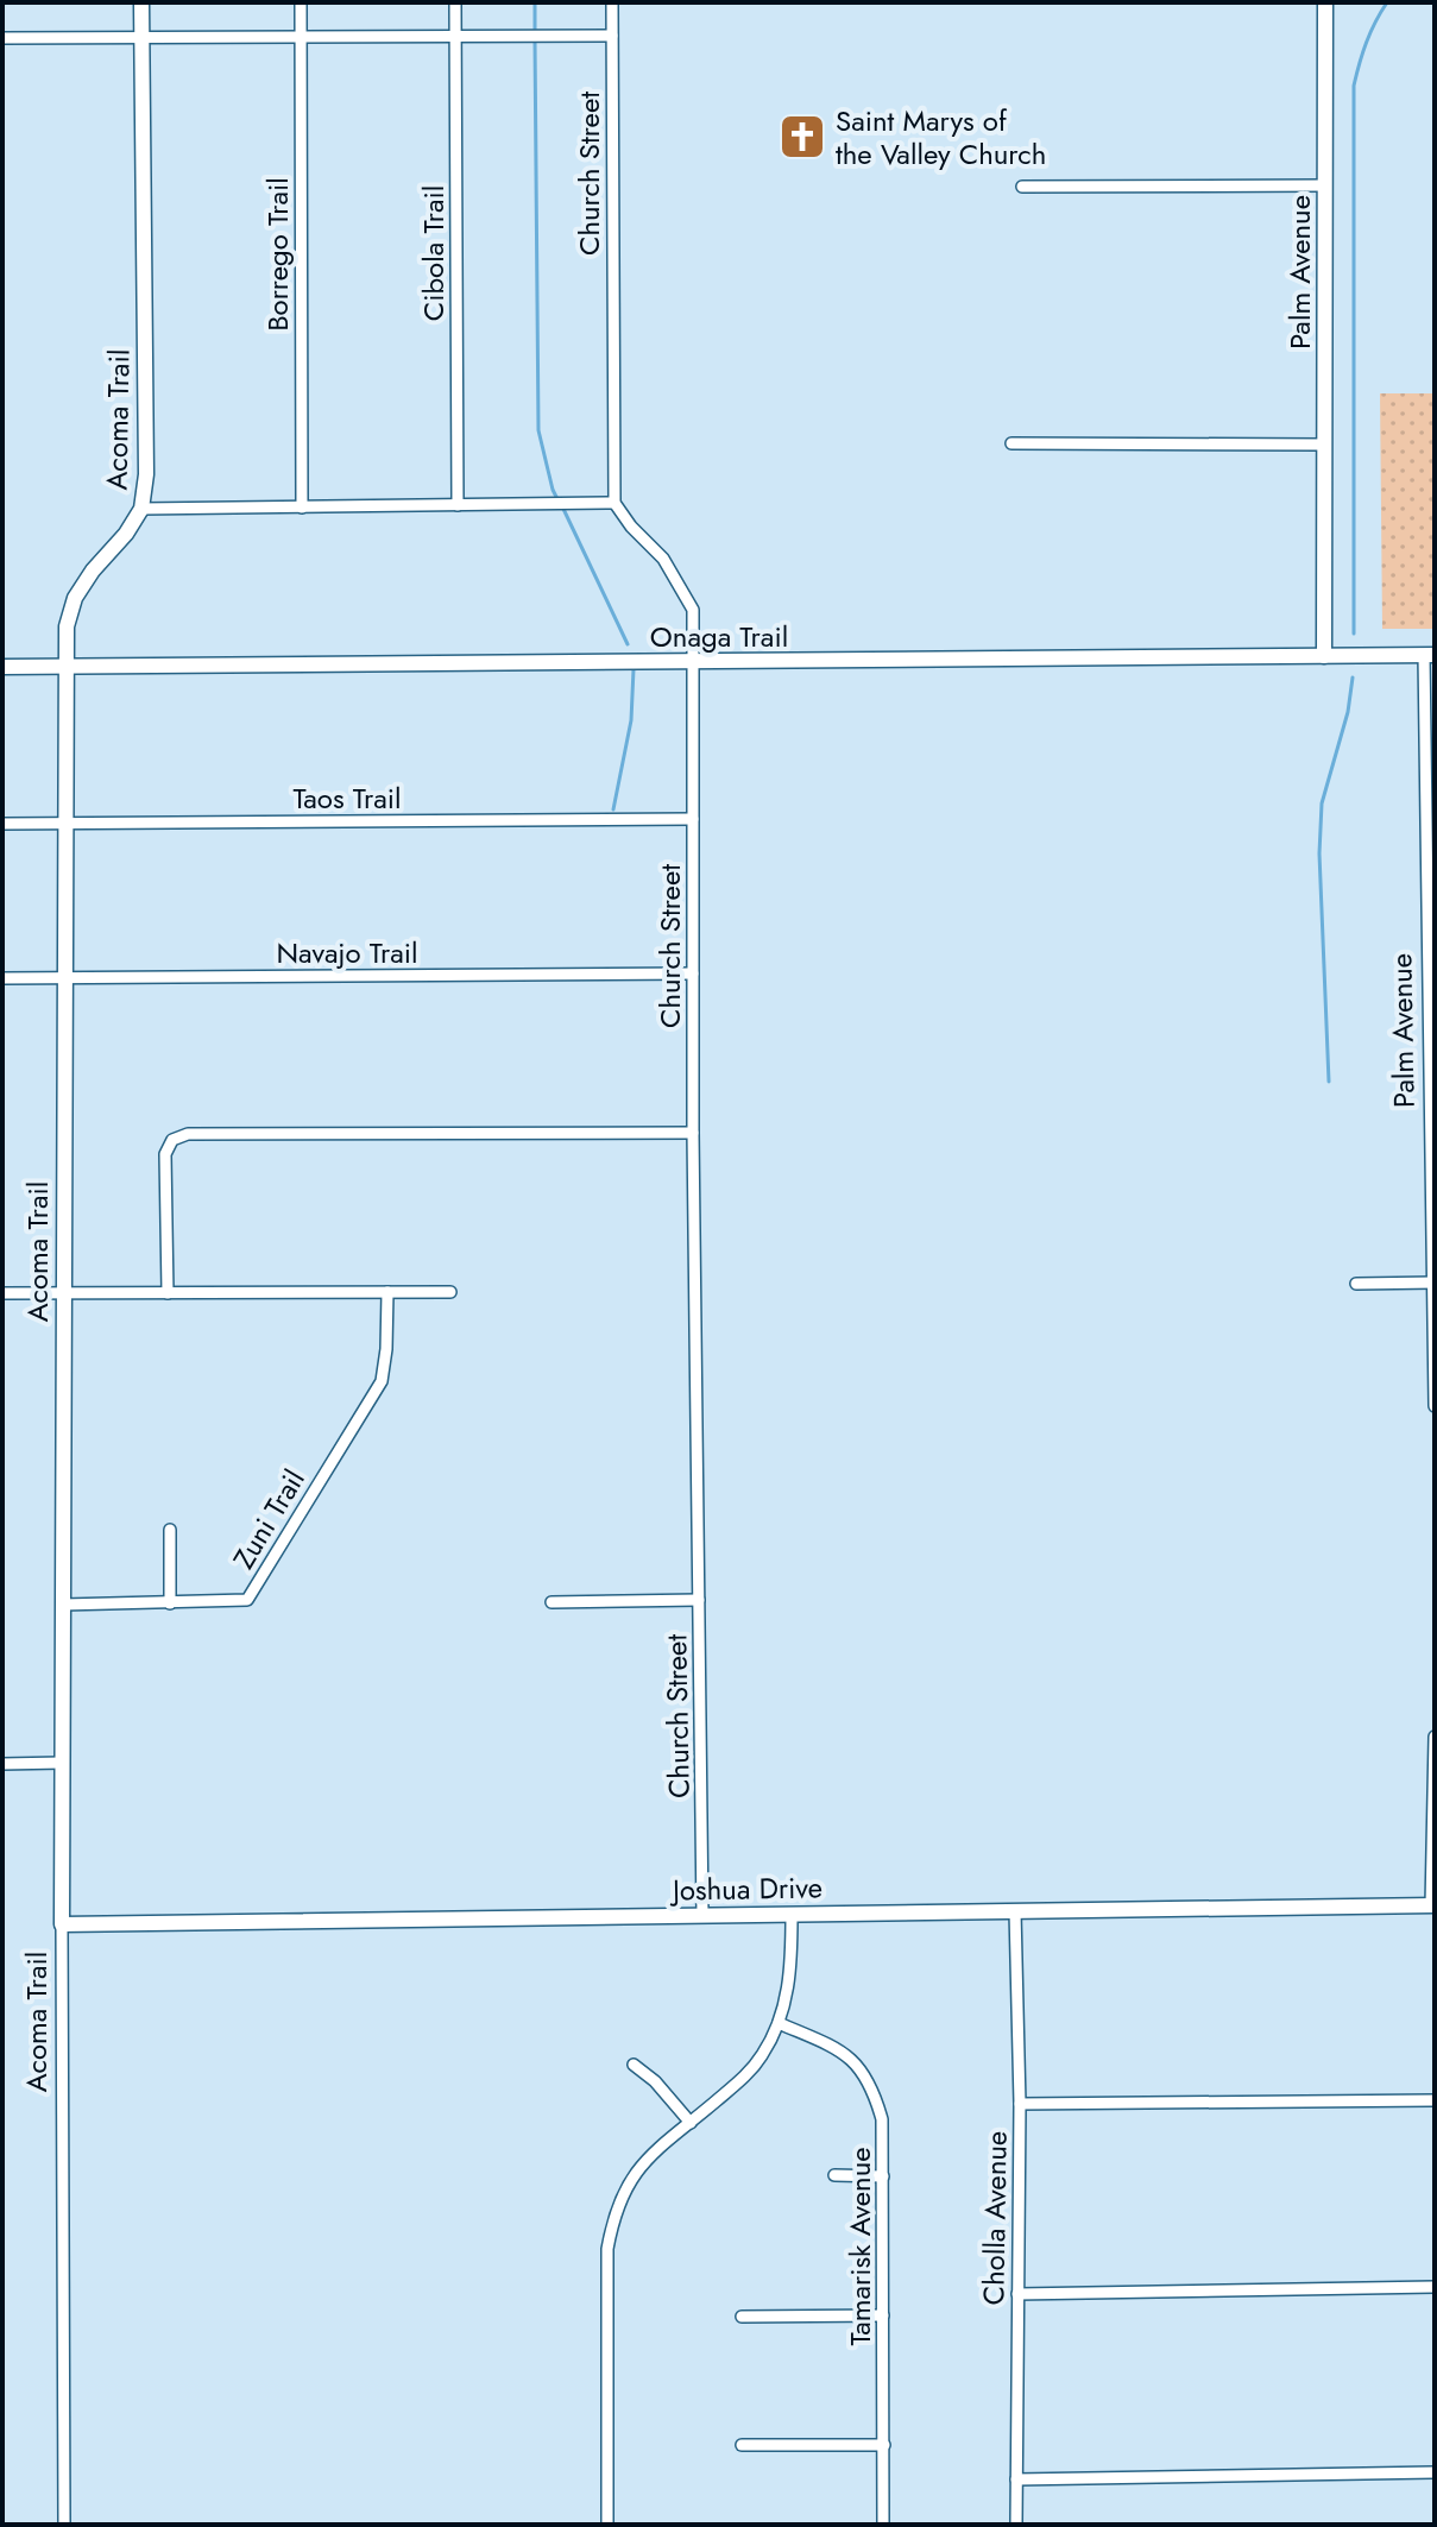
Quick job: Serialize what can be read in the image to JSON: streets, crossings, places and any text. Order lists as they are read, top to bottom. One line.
{"streets":{"street":["Church Street","Cibola Trail","Borrego Trail","Palm Avenue","Acoma Trail","Onaga Trail","Taos Trail","Navajo Trail","Zuni Trail","Joshua Drive","Cholla Avenue","Tamarisk Avenue"]},"crossings":[["Church Street","Onaga Trail"],["Church Street","Taos Trail"],["Church Street","Navajo Trail"],["Church Street","Joshua Drive"],["Palm Avenue","Onaga Trail"],["Acoma Trail","Onaga Trail"],["Acoma Trail","Taos Trail"],["Acoma Trail","Navajo Trail"],["Acoma Trail","Zuni Trail"],["Acoma Trail","Joshua Drive"],["Joshua Drive","Cholla Avenue"]],"places":{"church":["Saint Marys of the Valley Church"]}}
